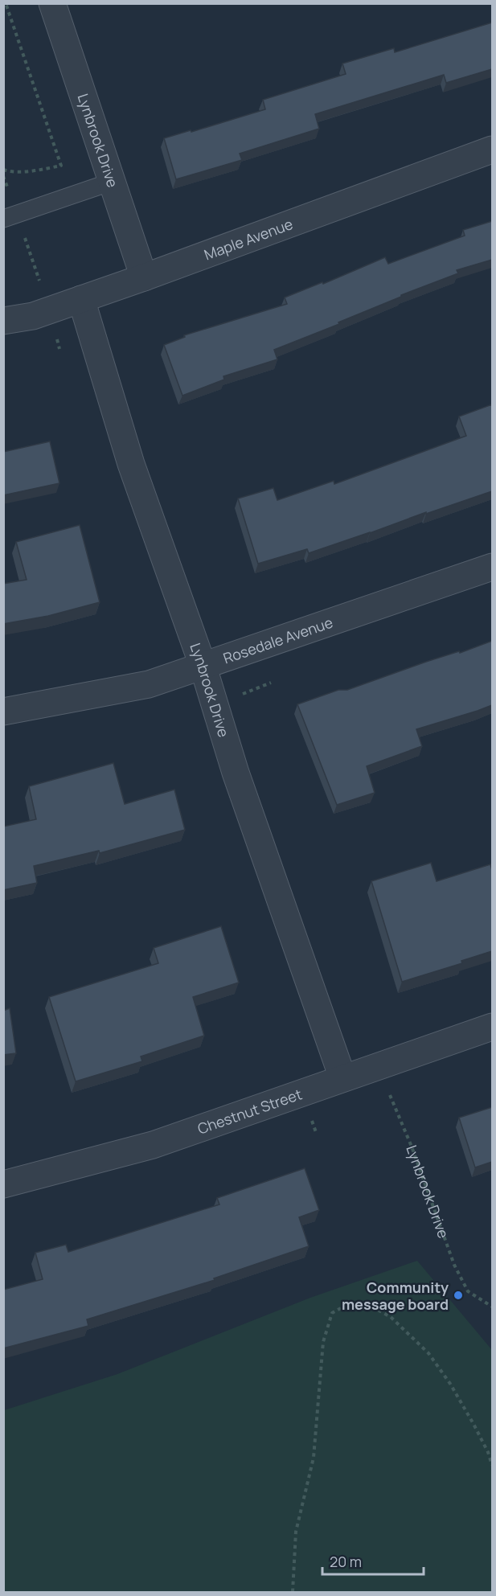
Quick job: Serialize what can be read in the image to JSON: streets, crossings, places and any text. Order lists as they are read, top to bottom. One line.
{"streets":{"street":["Lynbrook Drive","Maple Avenue","Rosedale Avenue","Chestnut Street"]},"crossings":[["Lynbrook Drive","Maple Avenue"],["Lynbrook Drive","Rosedale Avenue"],["Lynbrook Drive","Chestnut Street"]],"places":["Community message board"],"scale_bar":"20 m"}
